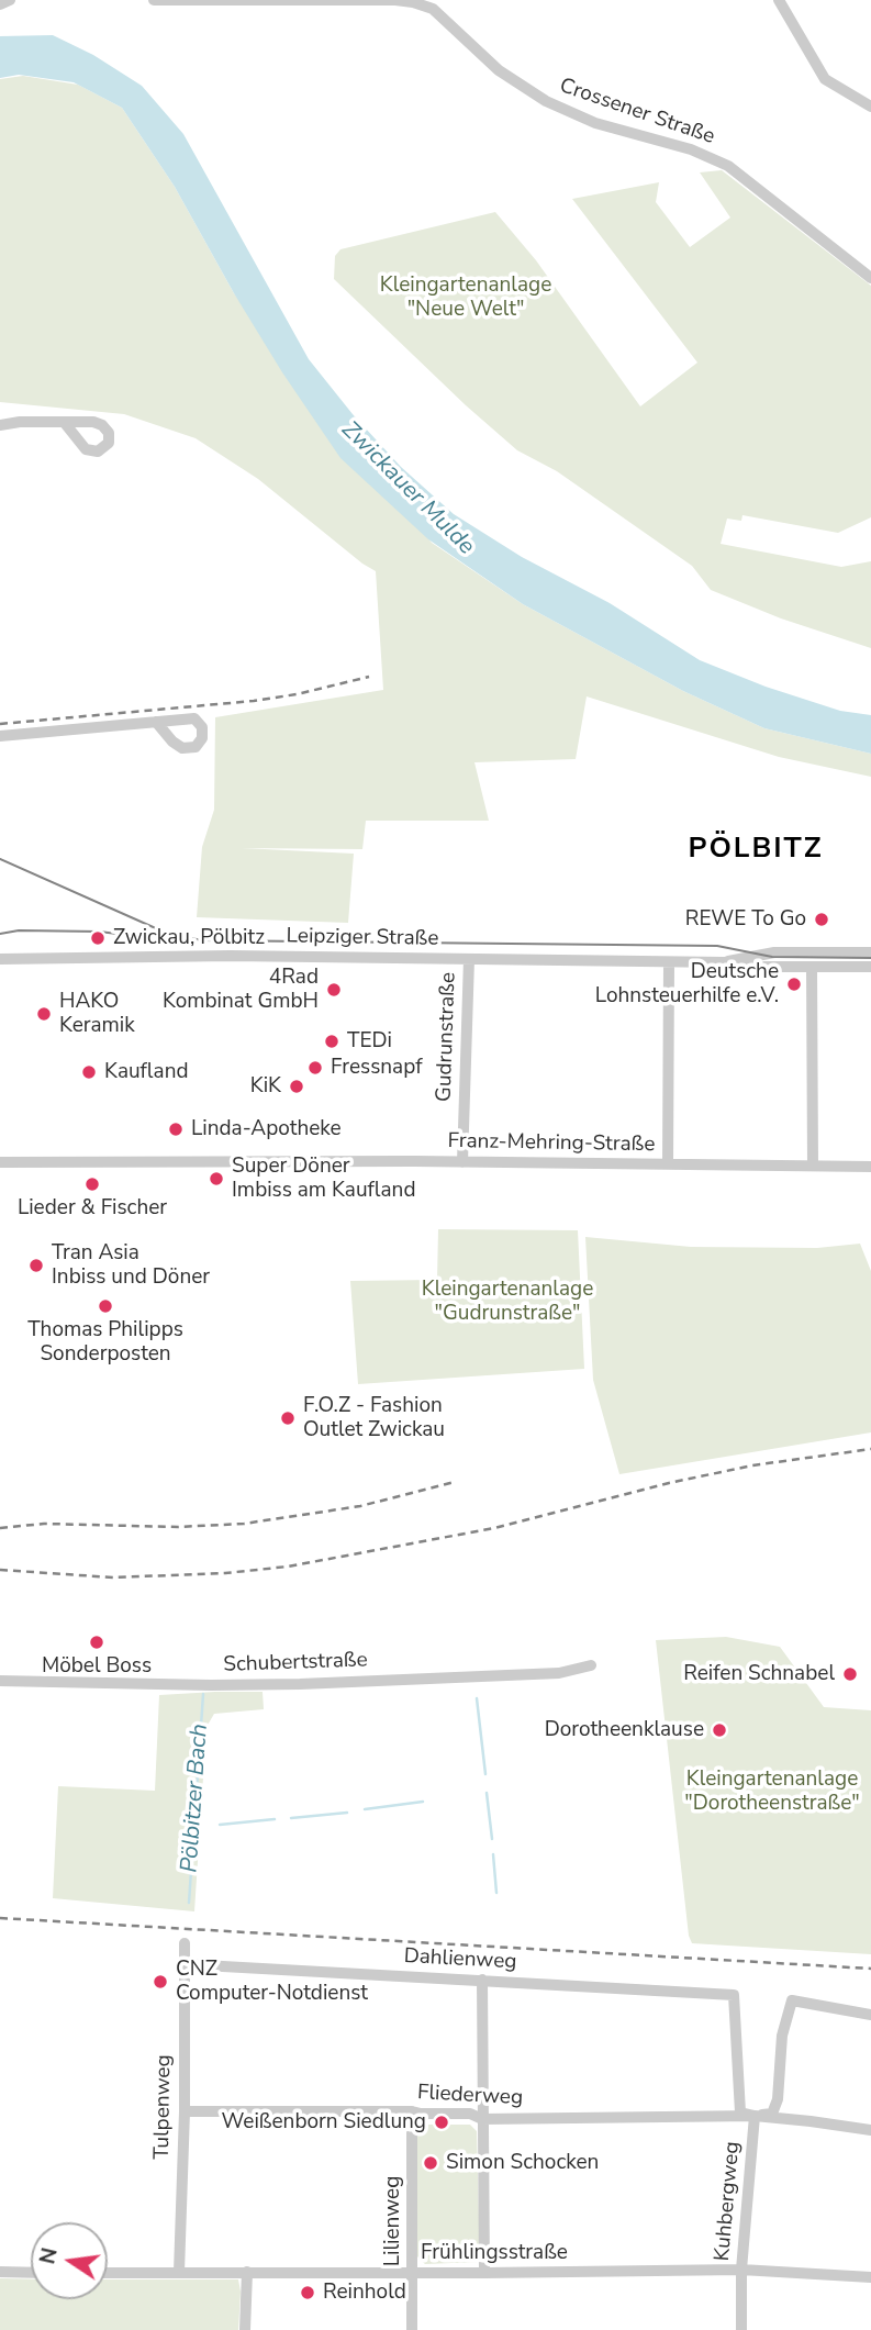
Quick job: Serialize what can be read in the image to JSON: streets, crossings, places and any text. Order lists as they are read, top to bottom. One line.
{"streets":{"street":["Crossener Straße","Leipziger Straße","Gudrunstraße","Franz-Mehring-Straße","Schubertstraße","Dahlienweg","Fliederweg","Tulpenweg","Kuhbergweg","Lilienweg","Frühlingsstraße"]},"crossings":[["Leipziger Straße","Gudrunstraße"],["Gudrunstraße","Franz-Mehring-Straße"],["Dahlienweg","Tulpenweg"],["Dahlienweg","Kuhbergweg"],["Fliederweg","Tulpenweg"],["Fliederweg","Kuhbergweg"],["Fliederweg","Lilienweg"],["Tulpenweg","Frühlingsstraße"],["Kuhbergweg","Frühlingsstraße"],["Lilienweg","Frühlingsstraße"]],"districts":["PÖLBITZ"],"water":["Zwickauer Mulde","Pölbitzer Bach"],"parks":["Kleingartenanlage \"Neue Welt\"","Kleingartenanlage \"Gudrunstraße\"","Kleingartenanlage \"Dorotheenstraße\""],"places":["REWE To Go","Zwickau, Pölbitz","Deutsche Lohnsteuerhilfe e.V.","4Rad Kombinat GmbH","HAKO Keramik","TEDi","Fressnapf","Kaufland","KiK","Linda-Apotheke","Super Döner Imbiss am Kaufland","Lieder & Fischer","Tran Asia Inbiss und Döner","Thomas Philipps Sonderposten","F.O.Z - Fashion Outlet Zwickau","Möbel Boss","Reifen Schnabel","Dorotheenklause","CNZ Computer-Notdienst","Weißenborn Siedlung","Simon Schocken","Reinhold"],"north":"left"}
